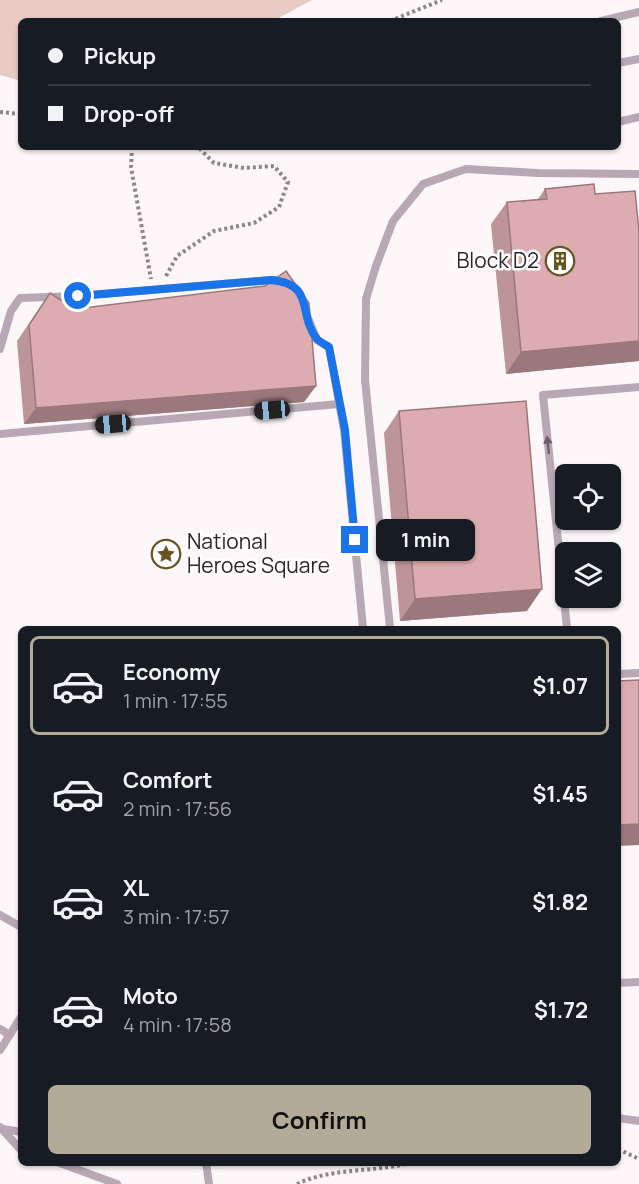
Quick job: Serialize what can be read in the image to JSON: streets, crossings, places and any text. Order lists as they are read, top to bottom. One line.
{"places":{"building":["Block D2"],"place":["National Heroes Square"]},"page":{"banner":["Pickup","Drop-off"],"bubble":"1 min","list":[{"name":"Economy","note":"1 min · 17:55","value":"$1.07"},{"name":"Comfort","note":"2 min · 17:56","value":"$1.45"},{"name":"XL","note":"3 min · 17:57","value":"$1.82"},{"name":"Moto","note":"4 min · 17:58","value":"$1.72"}],"buttons":"Confirm"}}
